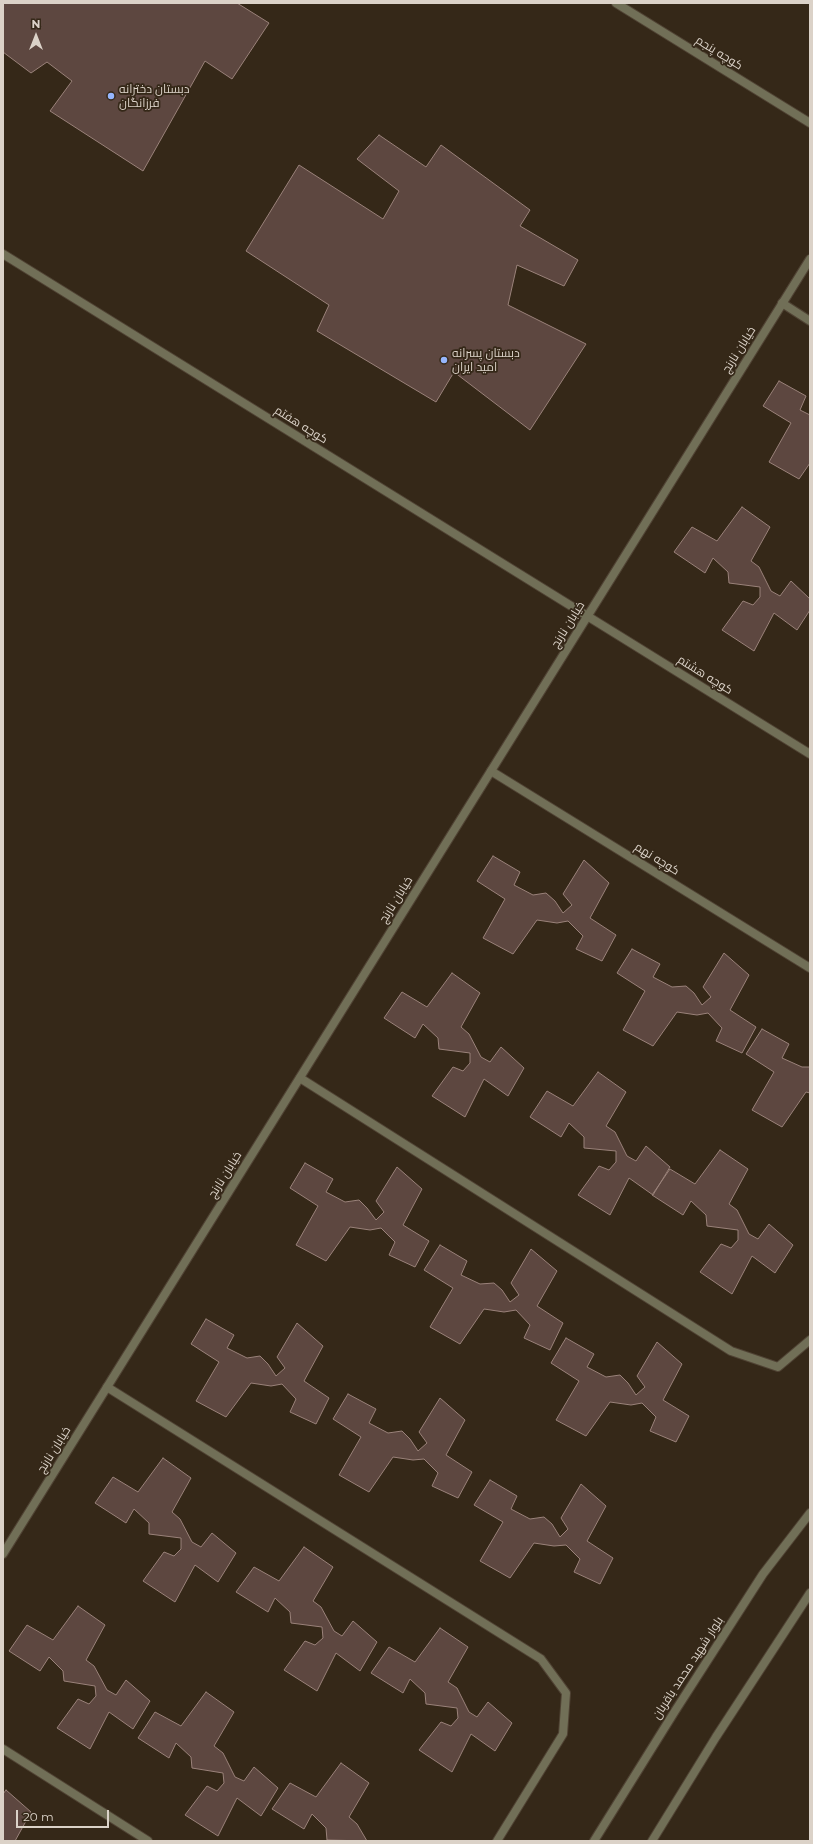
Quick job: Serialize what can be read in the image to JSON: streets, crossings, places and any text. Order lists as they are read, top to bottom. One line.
{"streets":{"street":["کوچه پنجم","خیابان نارنج","کوچه هفتم","کوچه هشتم","کوچه نهم","بلوار شهید محمد باقربان"]},"crossings":[["خیابان نارنج","کوچه هفتم"],["خیابان نارنج","کوچه هشتم"],["خیابان نارنج","کوچه نهم"],["کوچه هفتم","کوچه هشتم"]],"places":["دبستان دخترانه فرزانگان","دبستان پسرانه امید ایران"],"scale_bar":"20 m","north":"top"}
